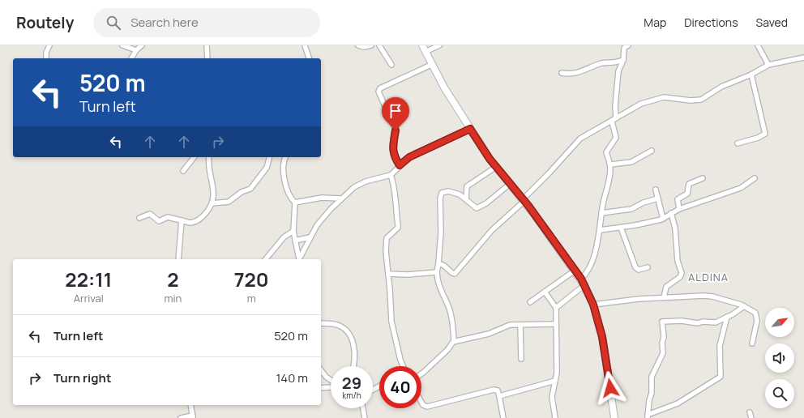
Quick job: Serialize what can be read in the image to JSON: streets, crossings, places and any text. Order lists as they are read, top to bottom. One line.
{"districts":["ALDINA"],"north":"top right","page":{"header":"Routely","search":"Search here","nav":["Map","Directions","Saved"],"turn":["520 m","Turn left"],"eta":["22:11","Arrival","2","min","720","m"],"list":[{"name":"Turn left","value":"520 m"},{"name":"Turn right","value":"140 m"}],"speed":"29 km/h","limit":"40"}}
